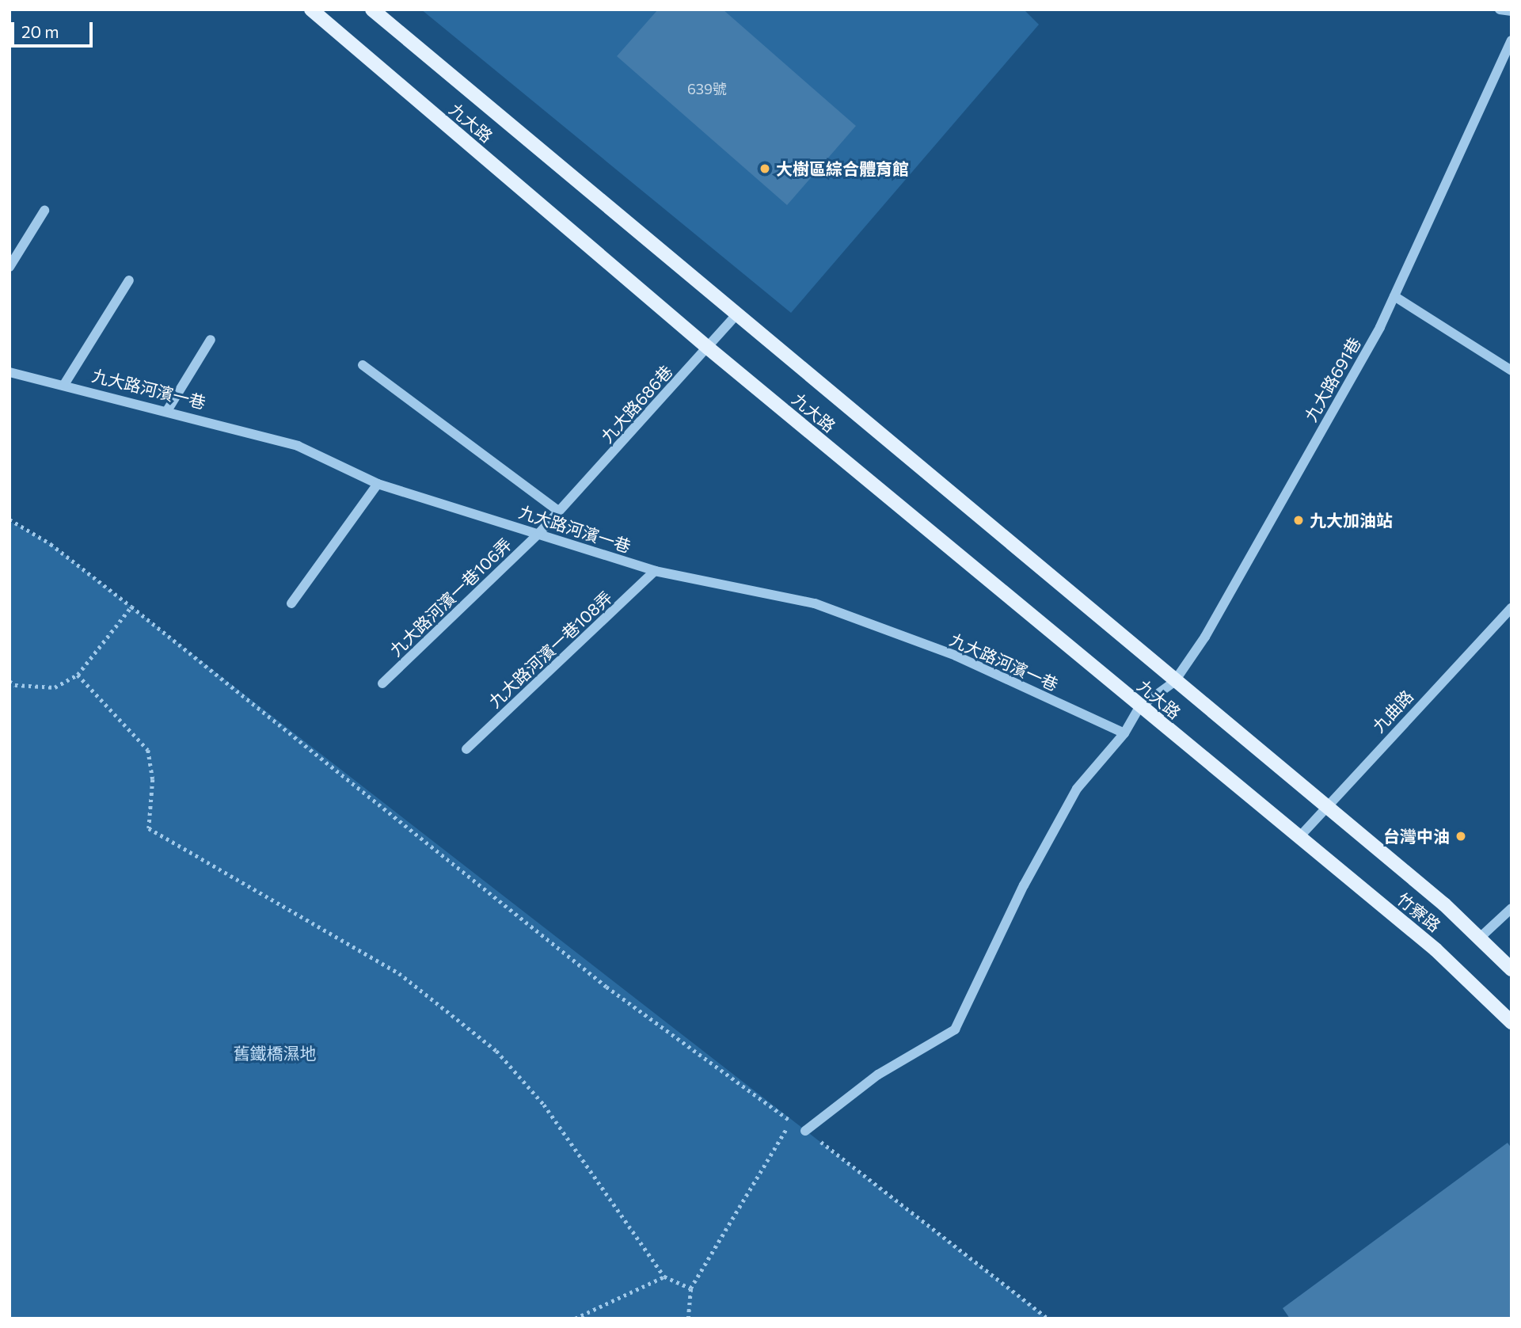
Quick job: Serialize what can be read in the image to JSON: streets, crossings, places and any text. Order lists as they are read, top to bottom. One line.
{"streets":{"main road":["九大路","竹寮路"],"street":["九大路691巷","九大路河濱一巷","九大路686巷","九大路河濱一巷106弄","九大路河濱一巷108弄","九曲路"]},"crossings":[["九大路","九大路691巷"],["九大路","九大路686巷"],["九大路","九曲路"],["九大路","竹寮路"],["九大路河濱一巷","九大路686巷"],["九大路河濱一巷","九大路河濱一巷106弄"],["九大路河濱一巷","九大路河濱一巷108弄"],["九大路686巷","九大路河濱一巷106弄"],["九曲路","竹寮路"]],"parks":["舊鐵橋濕地"],"places":["大樹區綜合體育館","九大加油站","台灣中油"],"house_numbers":["639號"],"scale_bar":"20 m"}
